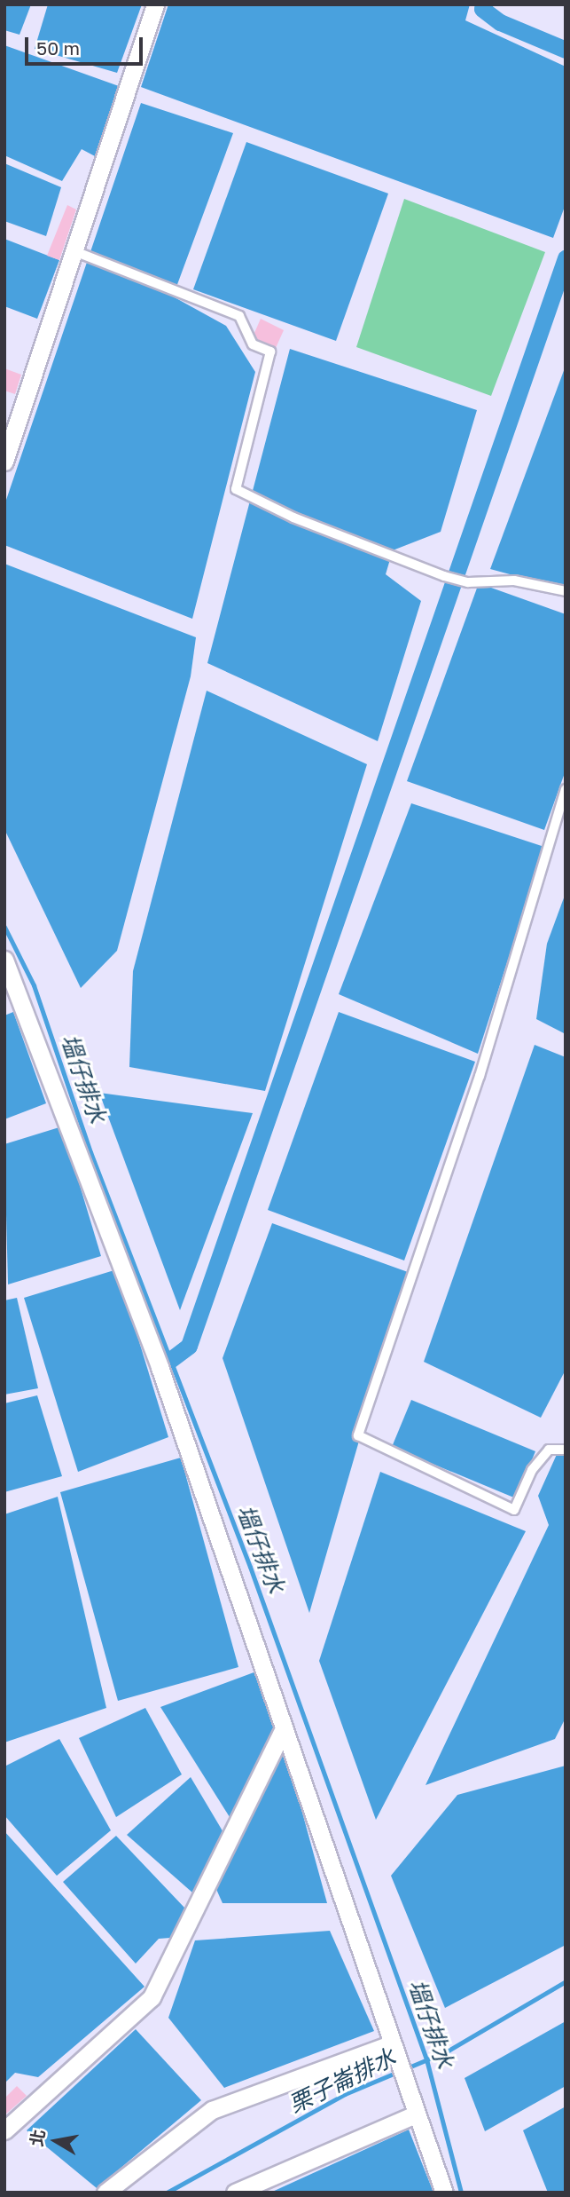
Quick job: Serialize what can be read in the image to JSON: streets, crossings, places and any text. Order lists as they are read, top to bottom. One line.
{"water":["塭仔排水","栗子崙排水"],"scale_bar":"50 m","north":"left"}
